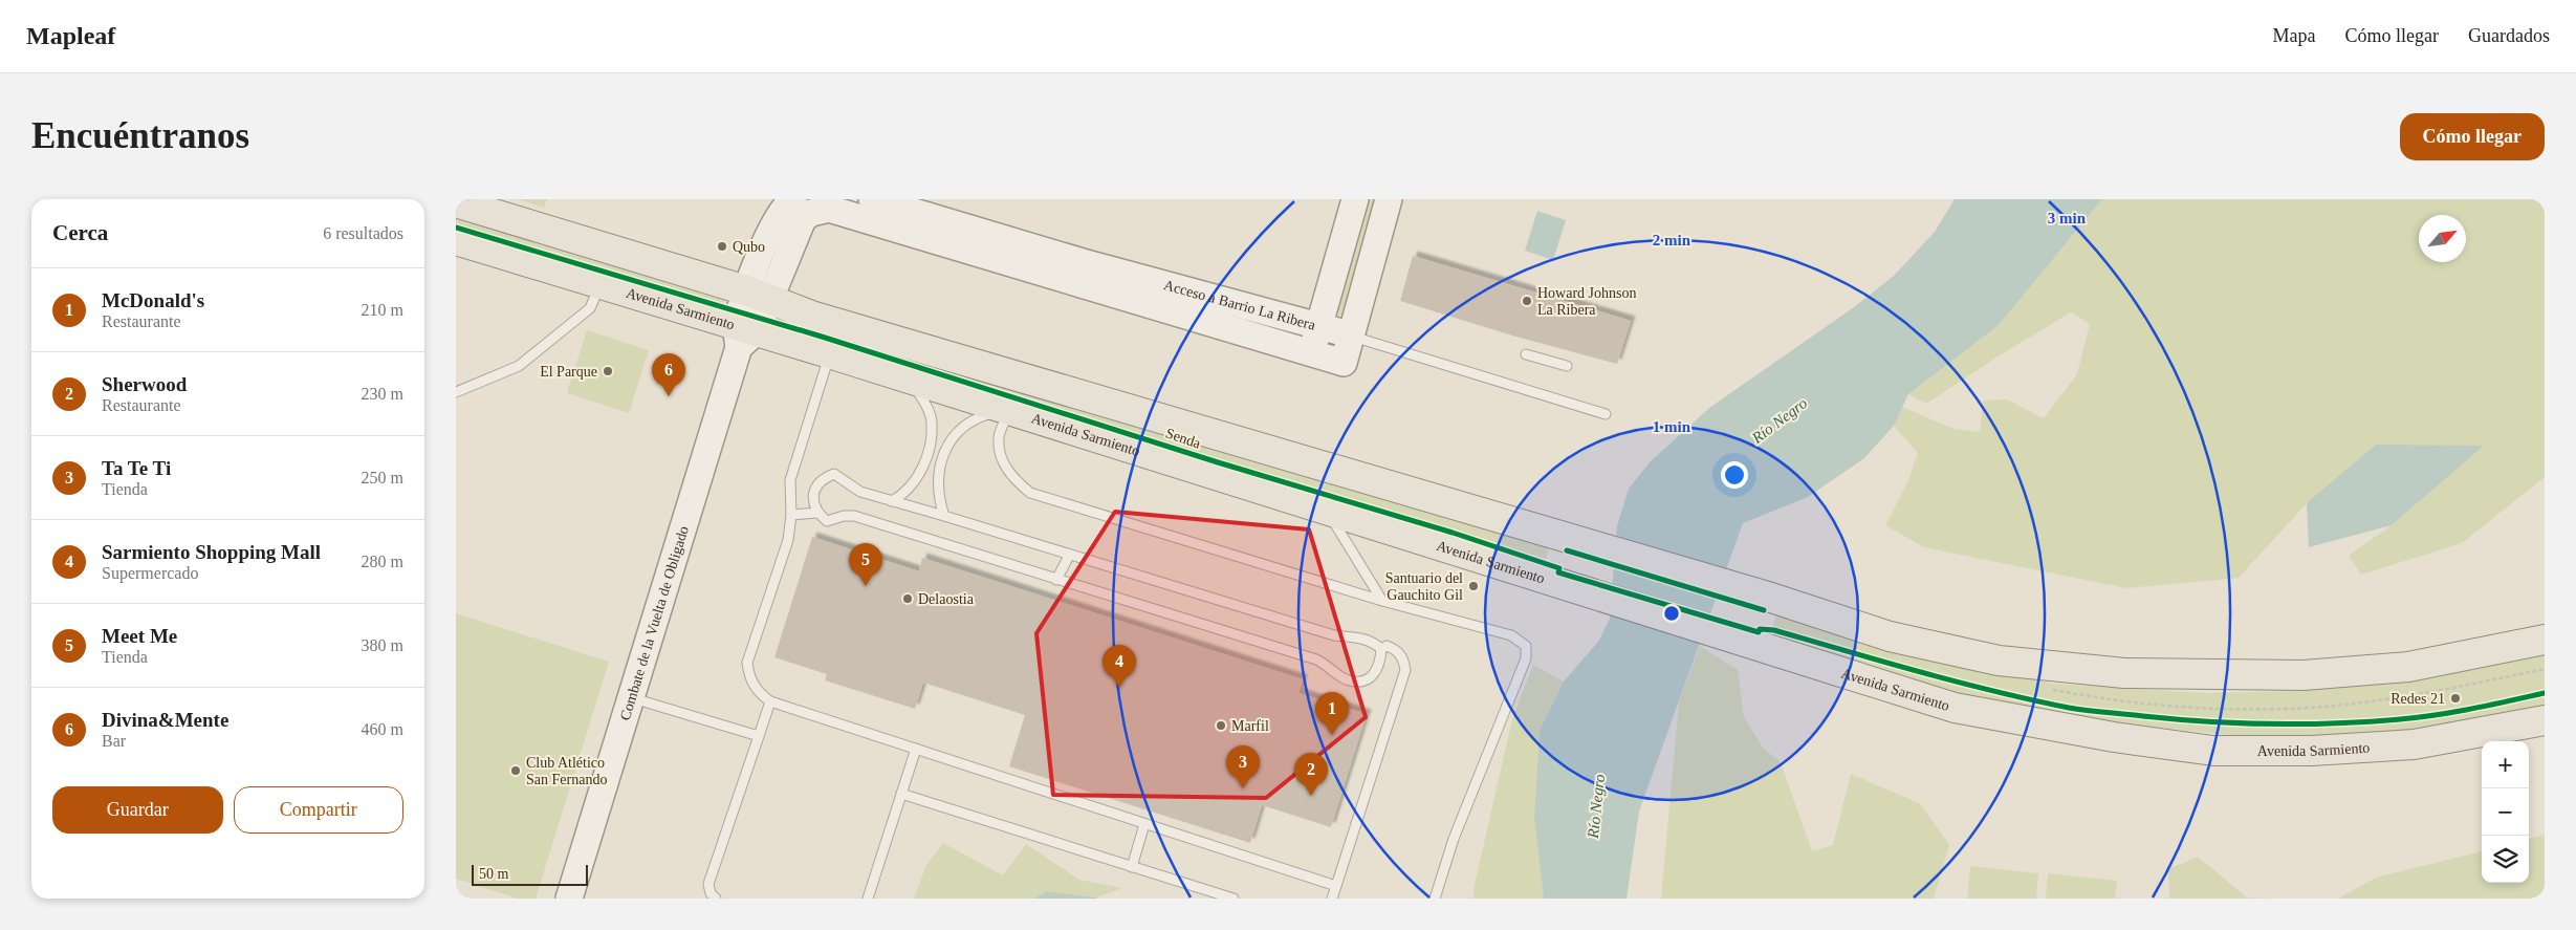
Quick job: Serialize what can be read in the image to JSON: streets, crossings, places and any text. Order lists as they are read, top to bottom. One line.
{"streets":{"main road":["Avenida Sarmiento"],"street":["Acceso a Barrio La Ribera","Combate de la Vuelta de Obligado"],"cycle path":["Senda"]},"crossings":[["Avenida Sarmiento","Combate de la Vuelta de Obligado"]],"water":["Río Negro"],"places":["Qubo","Howard Johnson La Ribera","El Parque","Santuario del Gauchito Gil","Delaostia","Redes 21","Marfil","Club Atlético San Fernando"],"scale_bar":"50 m","north":"top right","page":{"header":"Mapleaf","nav":["Mapa","Cómo llegar","Guardados"],"buttons":["Cómo llegar",["Guardar","Compartir"]],"title":"Encuéntranos","heading":["Cerca","6 resultados"],"list":[{"mark":"1","name":"McDonald's","note":"Restaurante","value":"210 m"},{"mark":"2","name":"Sherwood","note":"Restaurante","value":"230 m"},{"mark":"3","name":"Ta Te Ti","note":"Tienda","value":"250 m"},{"mark":"4","name":"Sarmiento Shopping Mall","note":"Supermercado","value":"280 m"},{"mark":"5","name":"Meet Me","note":"Tienda","value":"380 m"},{"mark":"6","name":"Divina&Mente","note":"Bar","value":"460 m"}],"pins":["6","5","4","1","3","2"],"map_buttons":["+","−"],"scale":"50 m"},"rings":["3 min","2 min","1 min"]}
